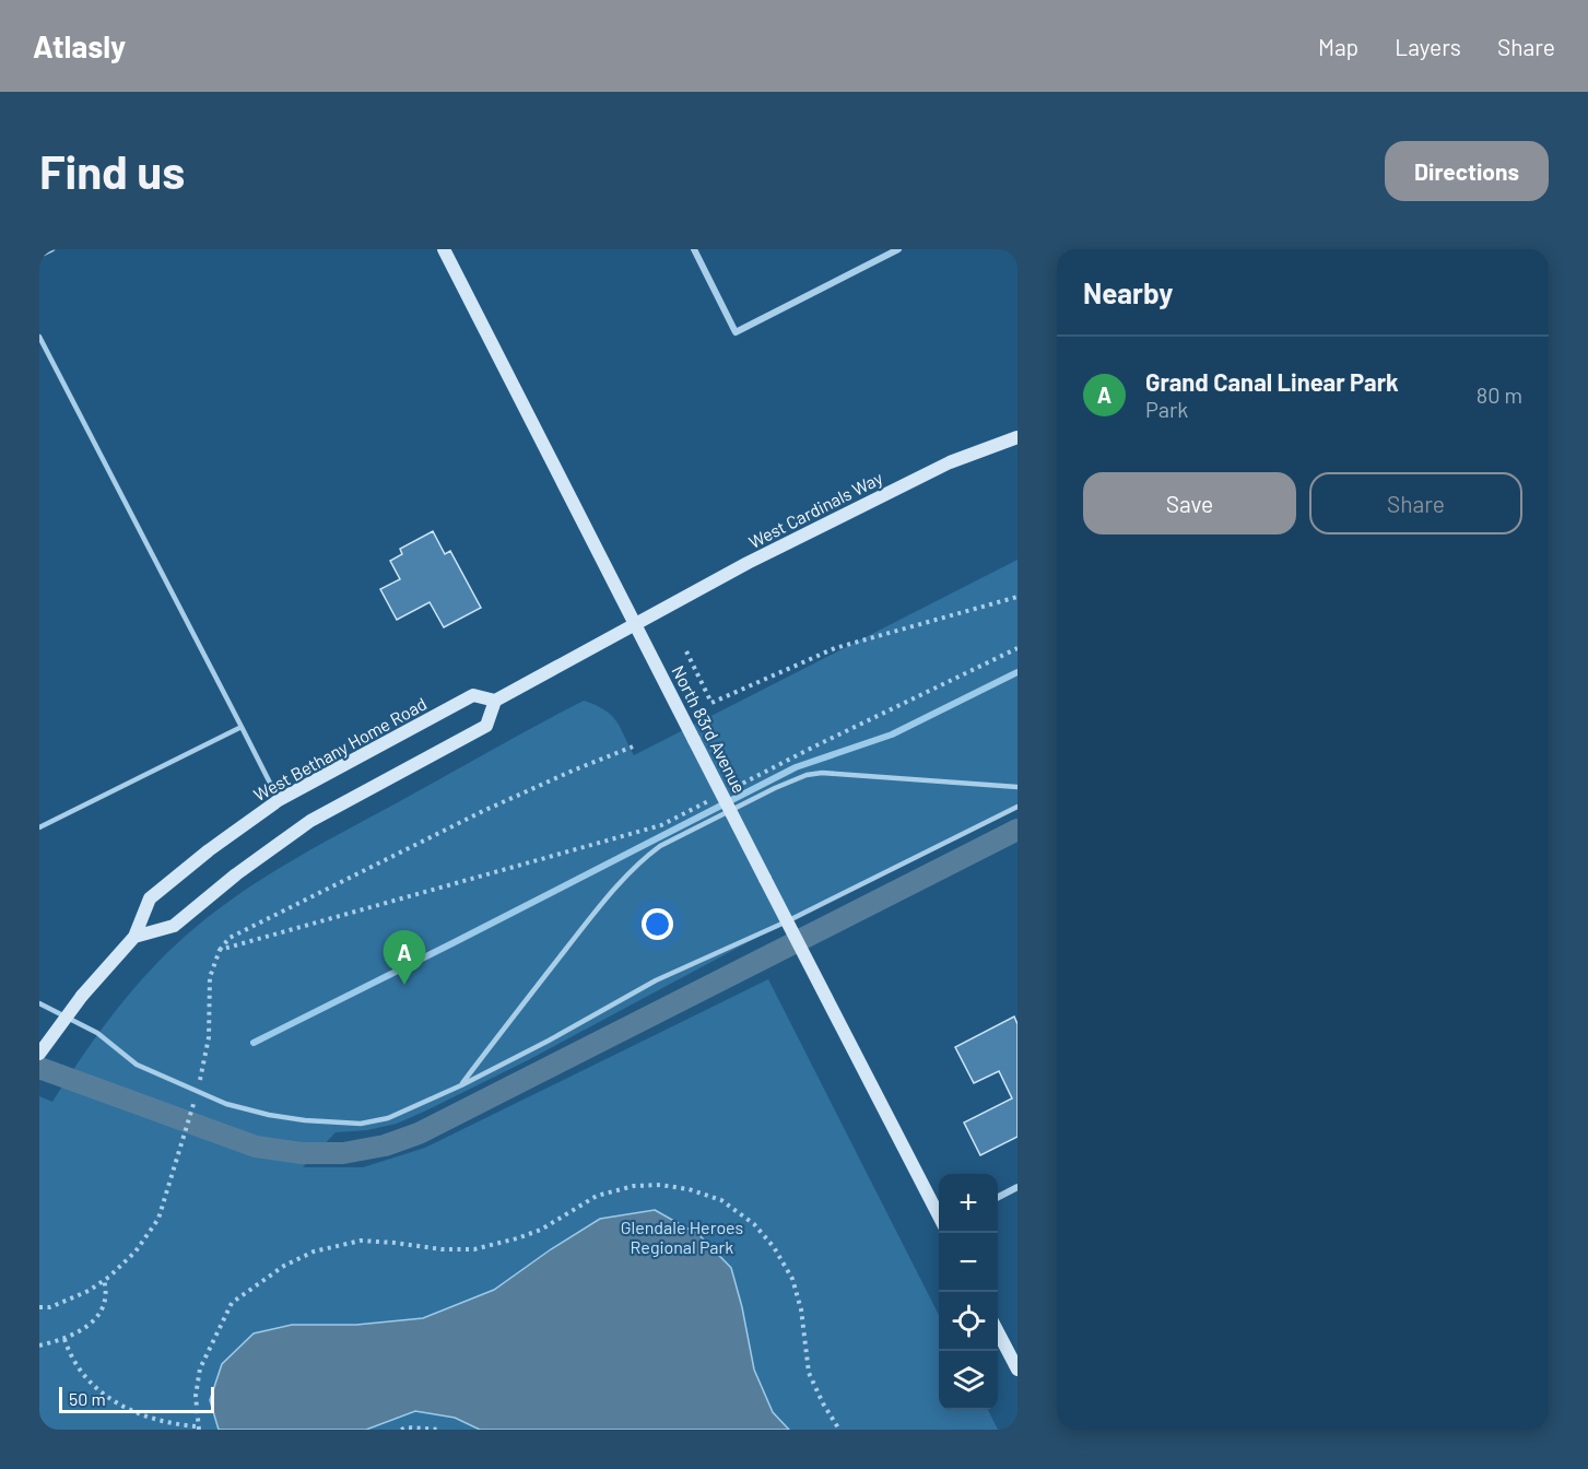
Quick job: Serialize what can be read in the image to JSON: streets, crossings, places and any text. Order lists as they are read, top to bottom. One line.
{"streets":{"main road":["West Cardinals Way","North 83rd Avenue","West Bethany Home Road"]},"crossings":[["West Cardinals Way","North 83rd Avenue"],["West Cardinals Way","West Bethany Home Road"],["North 83rd Avenue","West Bethany Home Road"]],"parks":["Glendale Heroes Regional Park"],"scale_bar":"50 m","page":{"header":"Atlasly","nav":["Map","Layers","Share"],"buttons":["Directions",["Save","Share"]],"title":"Find us","heading":"Nearby","list":[{"mark":"A","name":"Grand Canal Linear Park","note":"Park","value":"80 m"}],"pins":"A","map_buttons":["+","−"],"scale":"50 m"}}
